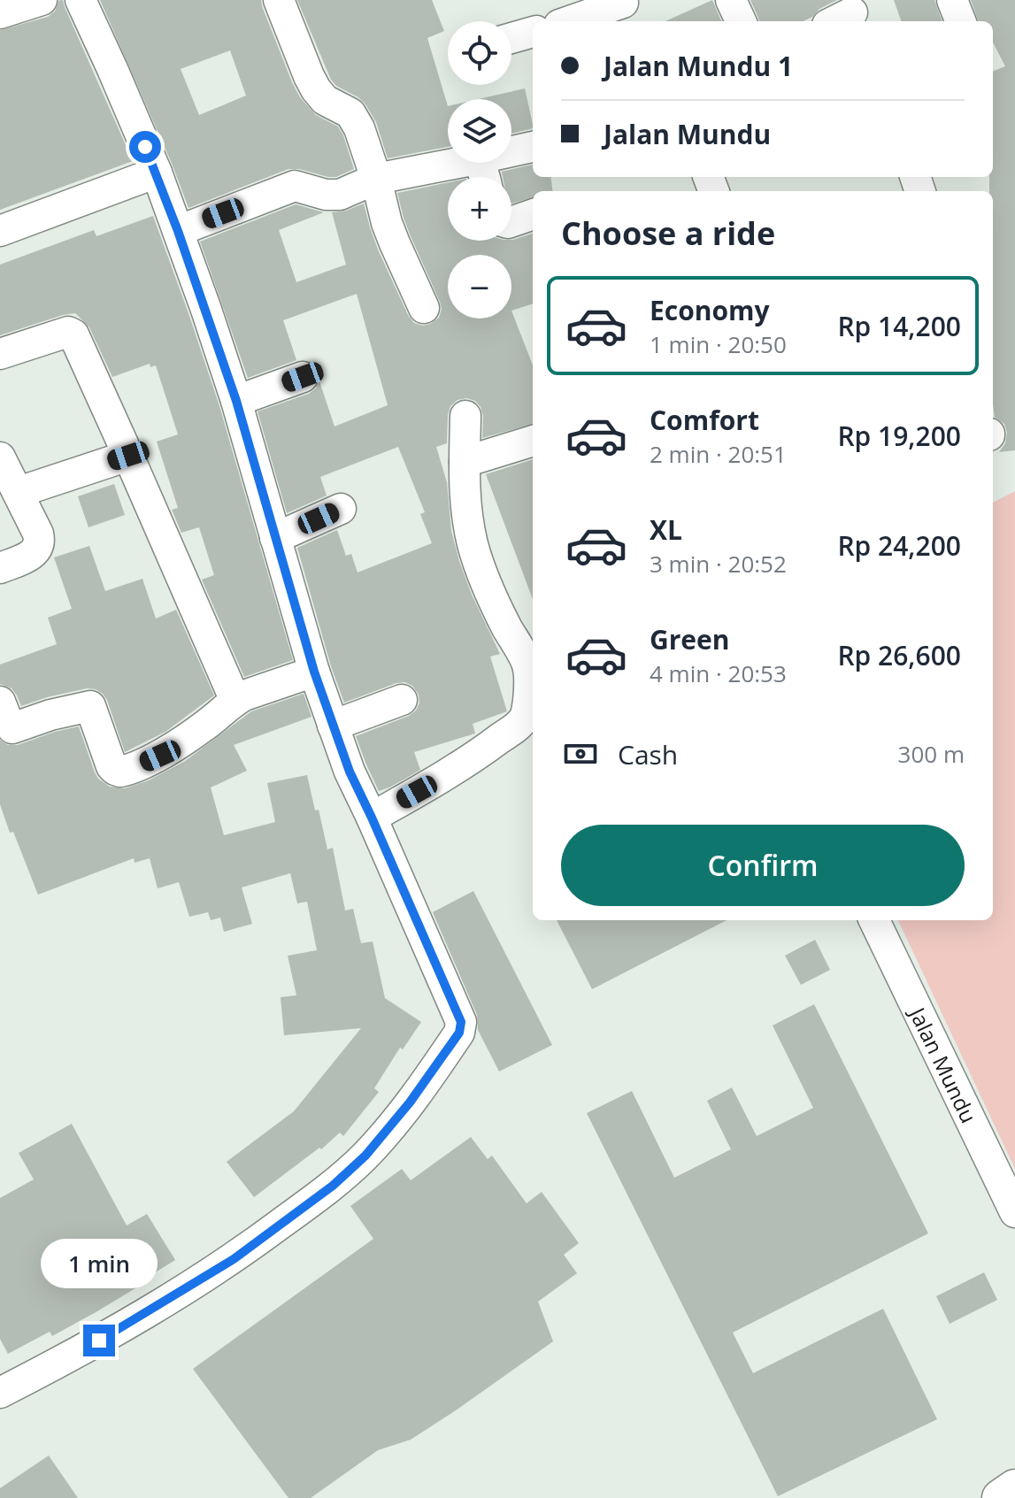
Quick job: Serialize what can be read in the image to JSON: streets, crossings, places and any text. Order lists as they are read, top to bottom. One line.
{"streets":{"street":["Jalan Mundu"]},"page":{"map_buttons":["+","−"],"banner":["Jalan Mundu 1","Jalan Mundu"],"heading":"Choose a ride","list":[{"name":"Economy","note":"1 min · 20:50","value":"Rp 14,200"},{"name":"Comfort","note":"2 min · 20:51","value":"Rp 19,200"},{"name":"XL","note":"3 min · 20:52","value":"Rp 24,200"},{"name":"Green","note":"4 min · 20:53","value":"Rp 26,600"}],"pay":["Cash","300 m"],"buttons":"Confirm","bubble":"1 min"}}
